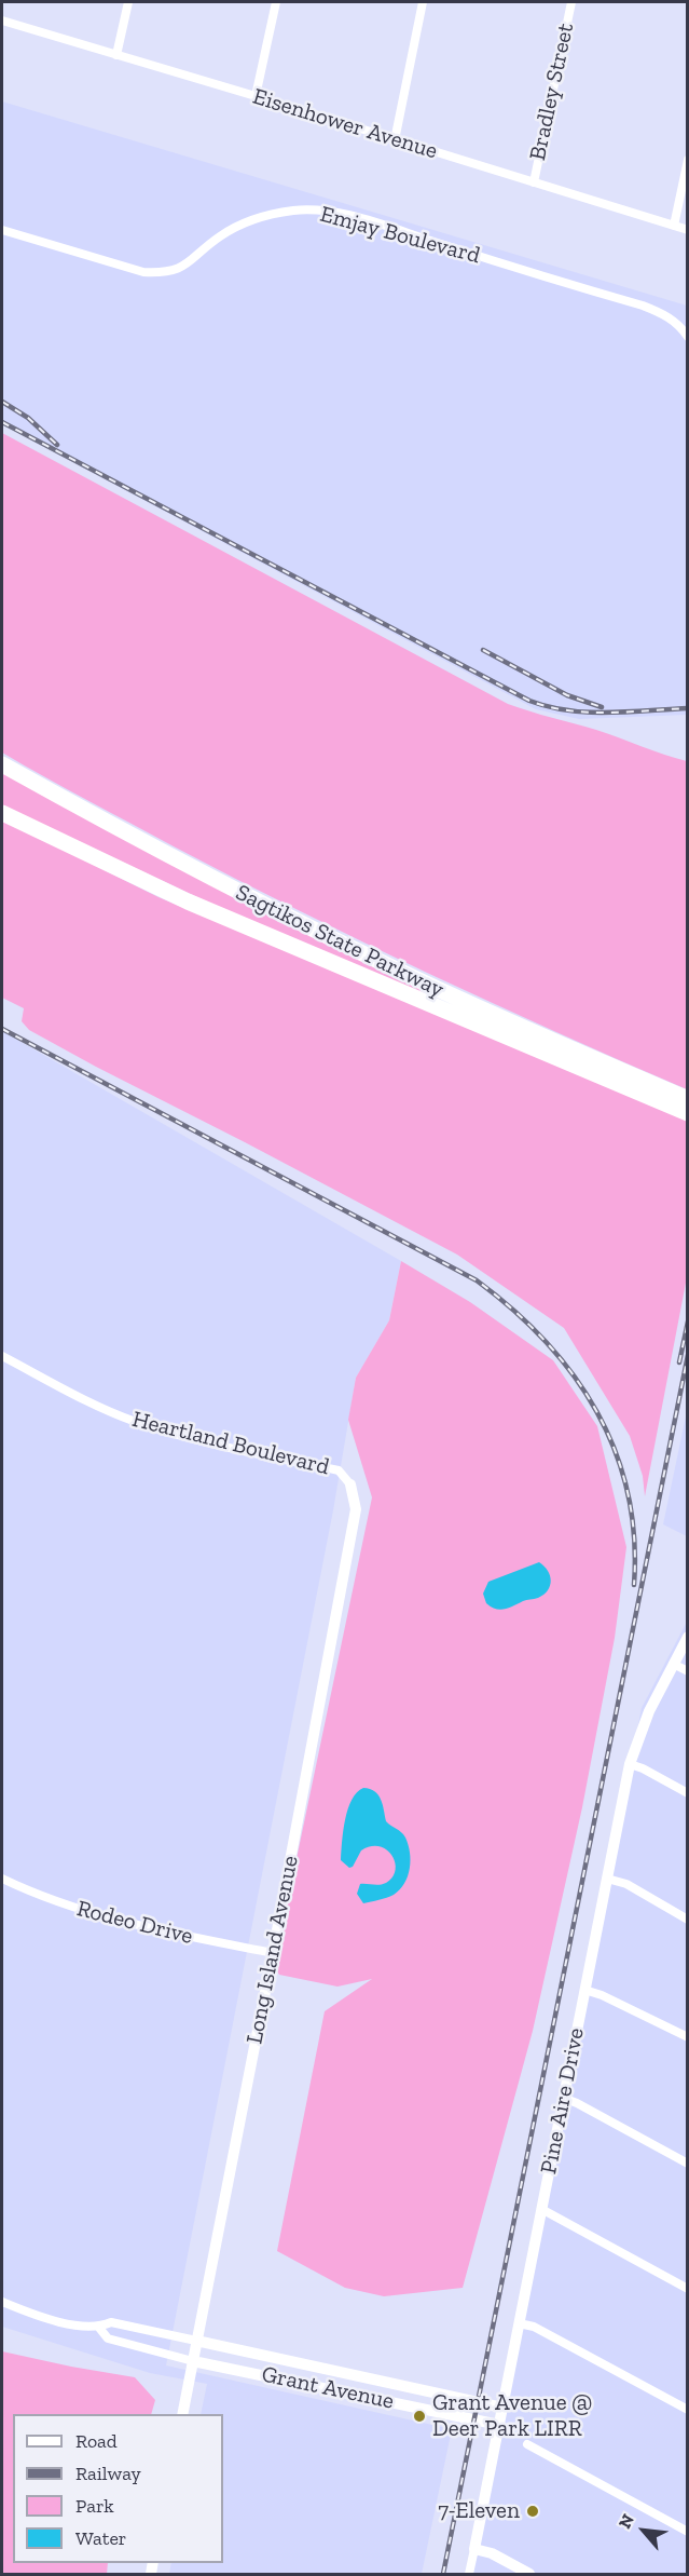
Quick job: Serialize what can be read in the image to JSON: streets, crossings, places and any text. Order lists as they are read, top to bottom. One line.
{"streets":{"highway":["Sagtikos State Parkway"],"street":["Bradley Street","Eisenhower Avenue","Emjay Boulevard","Heartland Boulevard","Rodeo Drive","Long Island Avenue","Pine Aire Drive","Grant Avenue"]},"crossings":[["Bradley Street","Eisenhower Avenue"],["Heartland Boulevard","Long Island Avenue"],["Rodeo Drive","Long Island Avenue"],["Long Island Avenue","Grant Avenue"],["Pine Aire Drive","Grant Avenue"]],"places":["Grant Avenue @ Deer Park LIRR","7-Eleven"],"legend":["Road","Railway","Park","Water"],"north":"top left"}
